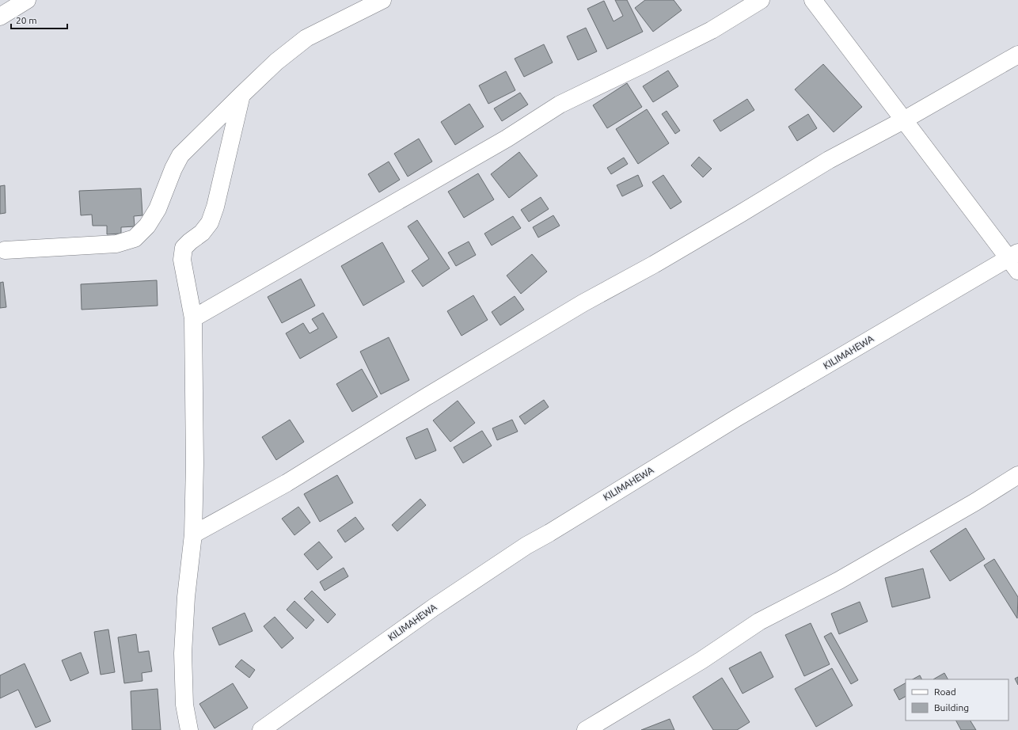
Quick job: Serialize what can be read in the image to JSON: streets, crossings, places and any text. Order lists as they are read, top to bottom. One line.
{"streets":{"street":["KILIMAHEWA"]},"legend":["Road","Building"],"scale_bar":"20 m"}
